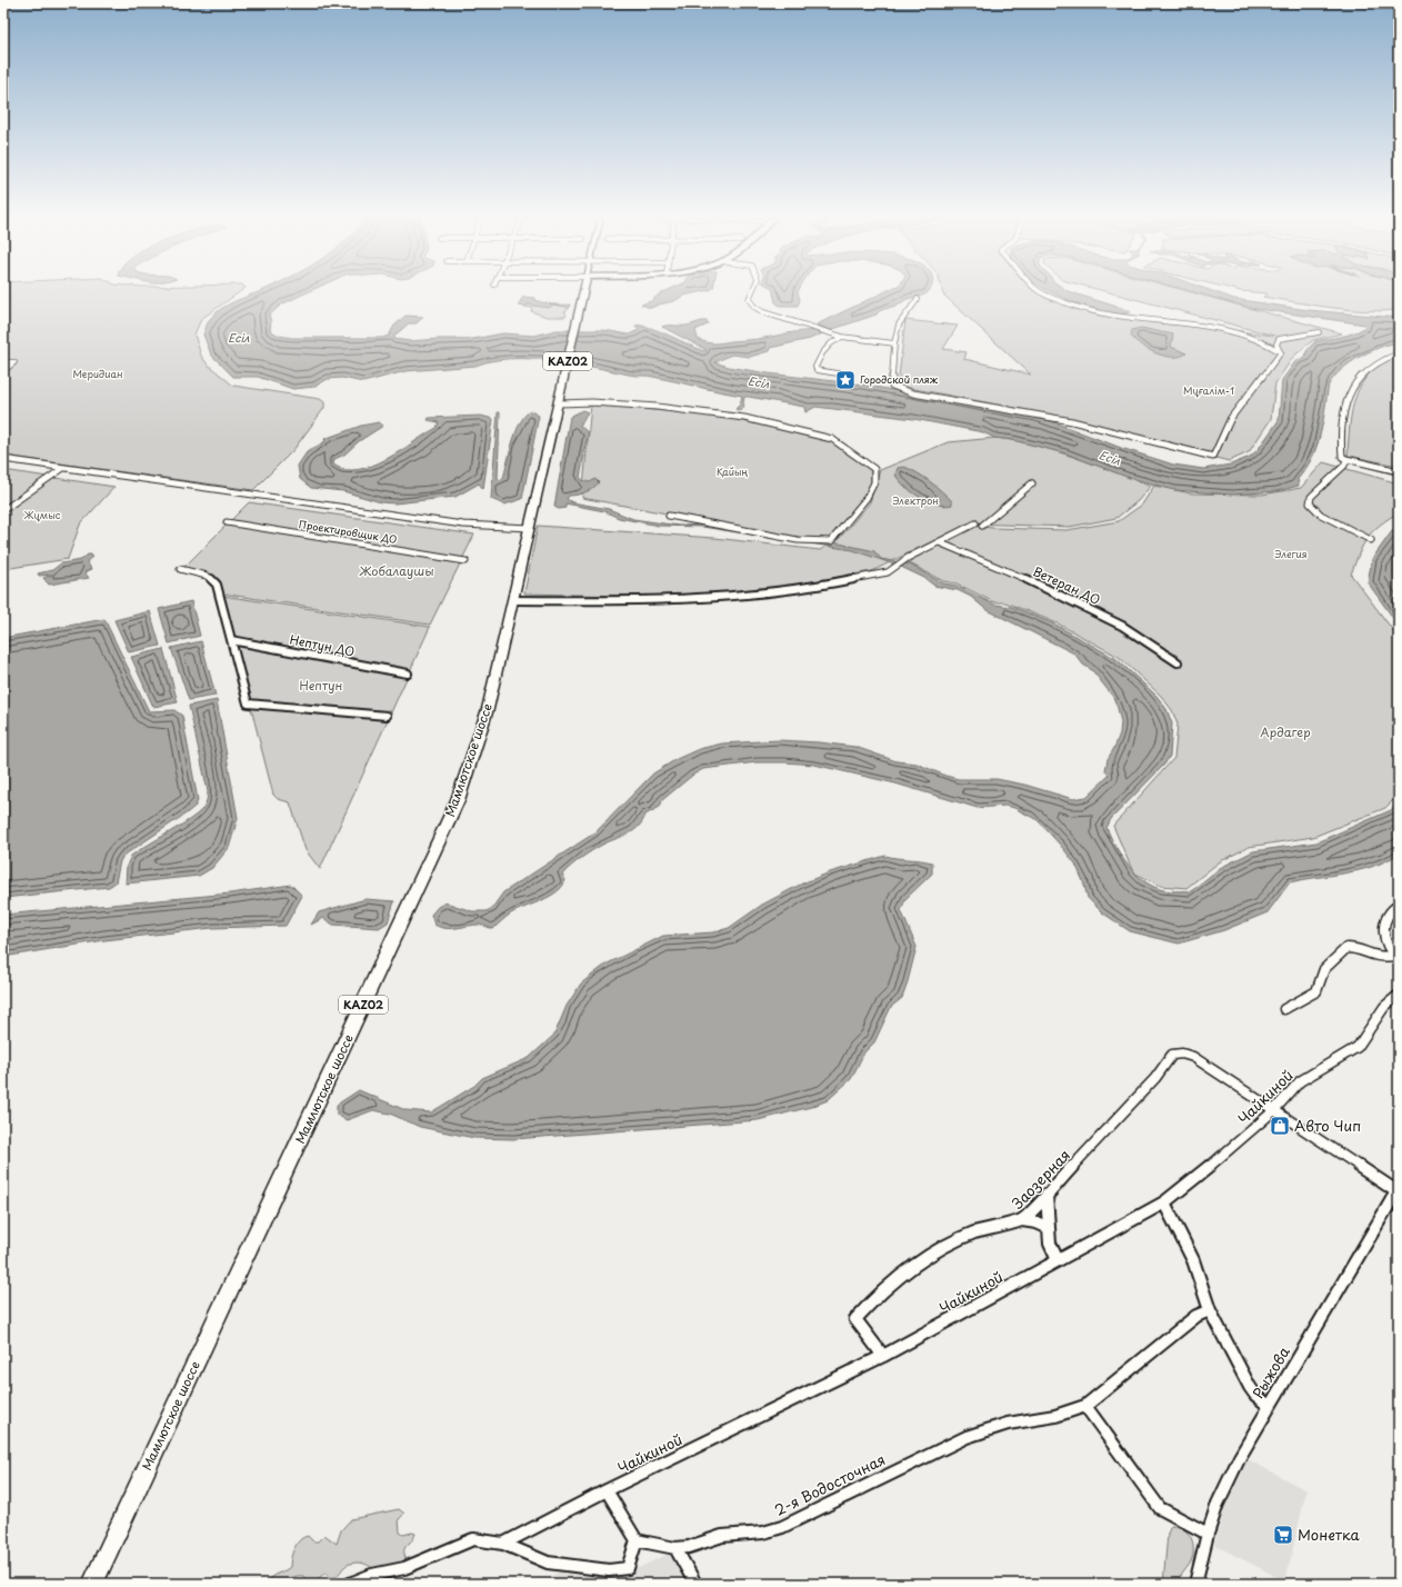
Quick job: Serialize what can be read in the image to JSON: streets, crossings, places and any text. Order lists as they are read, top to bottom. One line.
{"streets":{"highway":["KAZ02","Мамлютское шоссе"],"street":["Проектировщик ДО","Ветеран ДО","Нептун ДО","Чайкиной","Заозерная","Рыжова","2-я Водосточная"]},"crossings":[["KAZ02","Мамлютское шоссе"],["Чайкиной","Заозерная"]],"water":["Есіл"],"parks":["Меридиан","Мұғалім-1","Қайың","Электрон","Жұмыс","Элегия","Жобалаушы","Нептун","Ардагер"],"places":{"place":["Городской пляж"],"shop":["Авто Чип"],"supermarket":["Монетка"]}}
